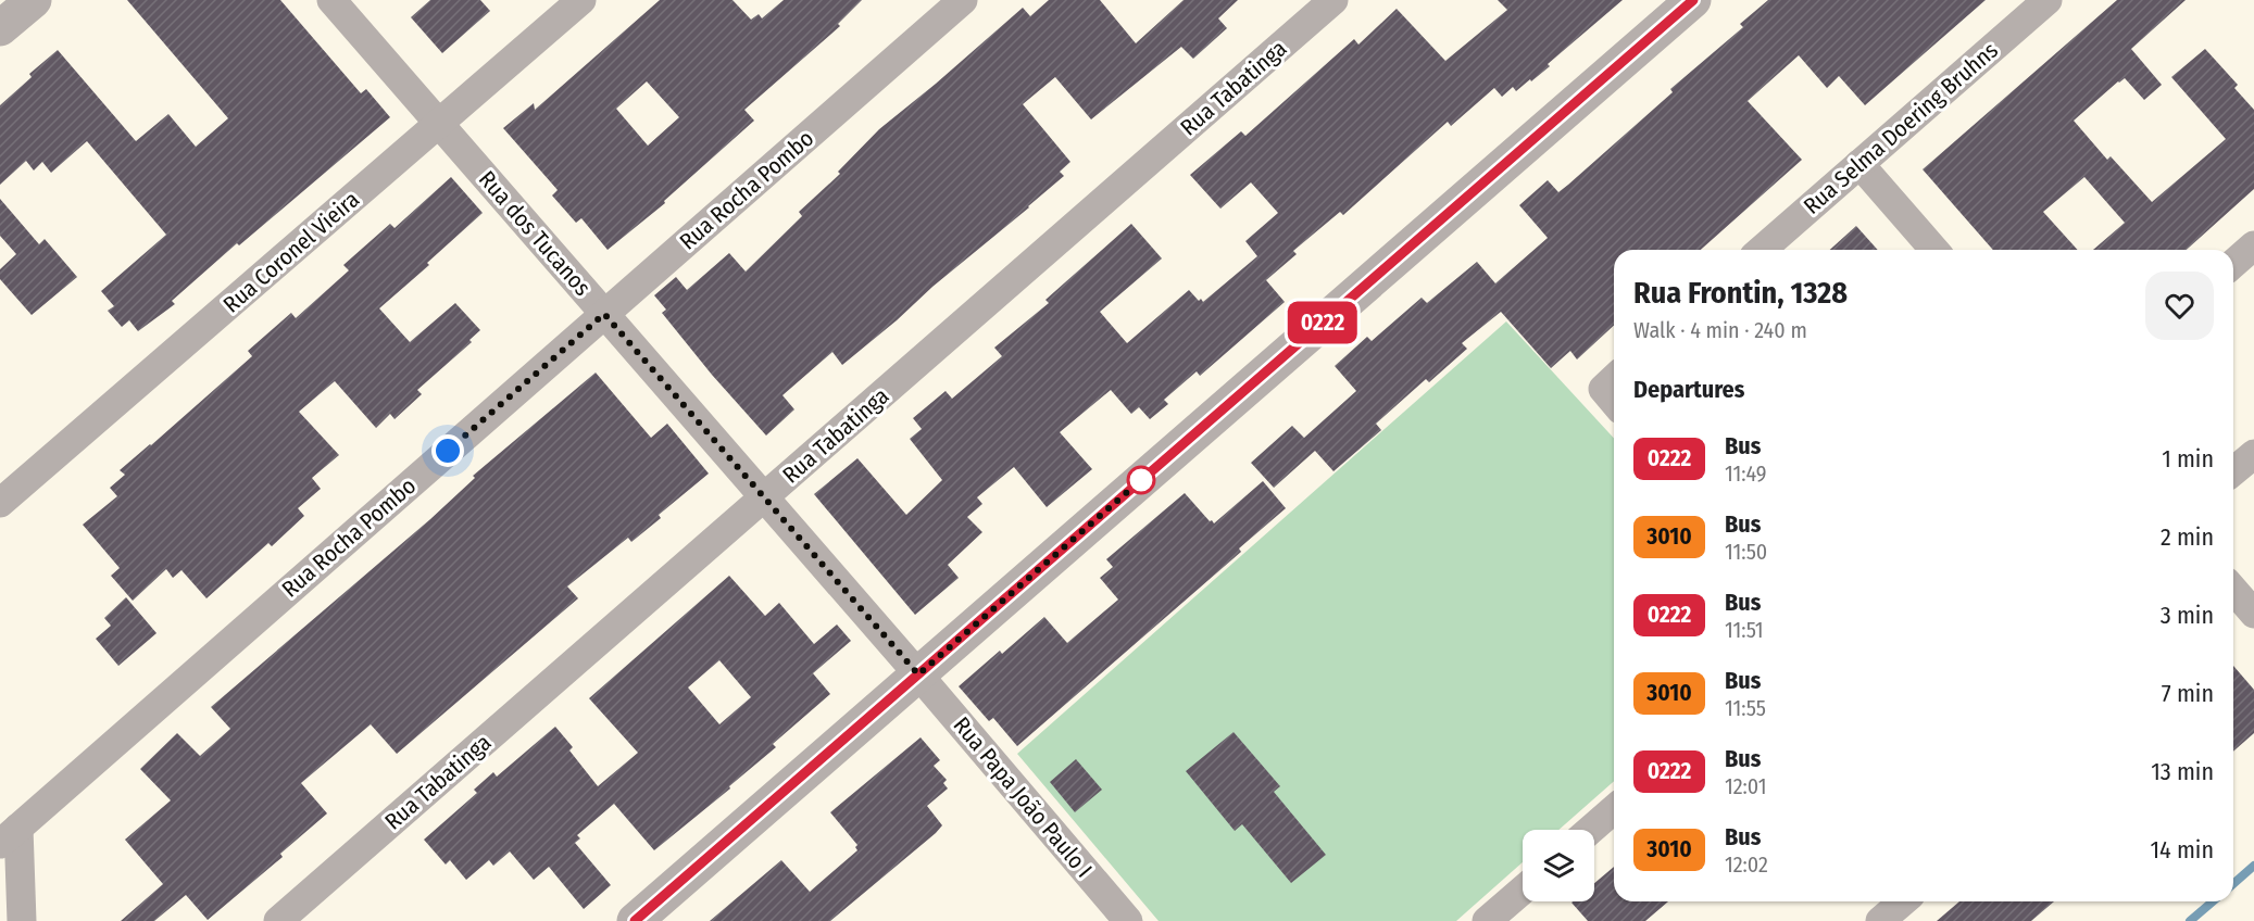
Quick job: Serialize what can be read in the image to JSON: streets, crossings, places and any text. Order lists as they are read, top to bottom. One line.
{"streets":{"street":["Rua Tabatinga","Rua Selma Doering Bruhns","Rua Rocha Pombo","Rua dos Tucanos","Rua Coronel Vieira","Rua Papa João Paulo I"]},"crossings":[["Rua Tabatinga","Rua dos Tucanos"],["Rua Rocha Pombo","Rua dos Tucanos"],["Rua dos Tucanos","Rua Coronel Vieira"],["Rua dos Tucanos","Rua Papa João Paulo I"]],"lines":["bus line 0222"],"page":{"on_map":"0222","heading":[["Rua Frontin, 1328","Walk · 4 min · 240 m"],"Departures"],"list":[{"mark":"0222","name":"Bus","note":"11:49","value":"1 min"},{"mark":"3010","name":"Bus","note":"11:50","value":"2 min"},{"mark":"0222","name":"Bus","note":"11:51","value":"3 min"},{"mark":"3010","name":"Bus","note":"11:55","value":"7 min"},{"mark":"0222","name":"Bus","note":"12:01","value":"13 min"},{"mark":"3010","name":"Bus","note":"12:02","value":"14 min"}]}}
